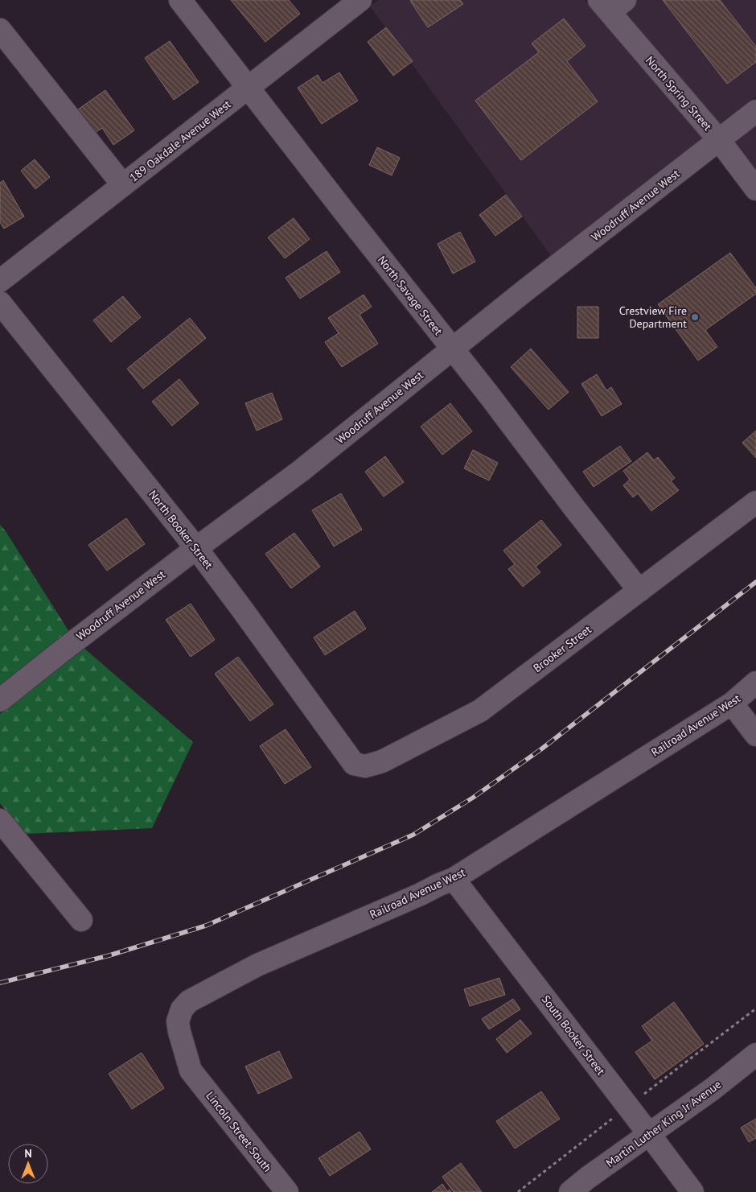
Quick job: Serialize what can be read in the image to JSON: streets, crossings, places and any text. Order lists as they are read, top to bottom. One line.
{"streets":{"street":["North Spring Street","189 Oakdale Avenue West","Woodruff Avenue West","North Savage Street","North Booker Street","Brooker Street","Railroad Avenue West","South Booker Street","Martin Luther King Jr Avenue","Lincoln Street South"]},"crossings":[["North Spring Street","Woodruff Avenue West"],["189 Oakdale Avenue West","North Savage Street"],["Woodruff Avenue West","North Savage Street"],["Woodruff Avenue West","North Booker Street"],["North Savage Street","Brooker Street"],["North Booker Street","Brooker Street"],["Railroad Avenue West","South Booker Street"],["Railroad Avenue West","Lincoln Street South"],["South Booker Street","Martin Luther King Jr Avenue"]],"places":["Crestview Fire Department"],"north":"top"}
